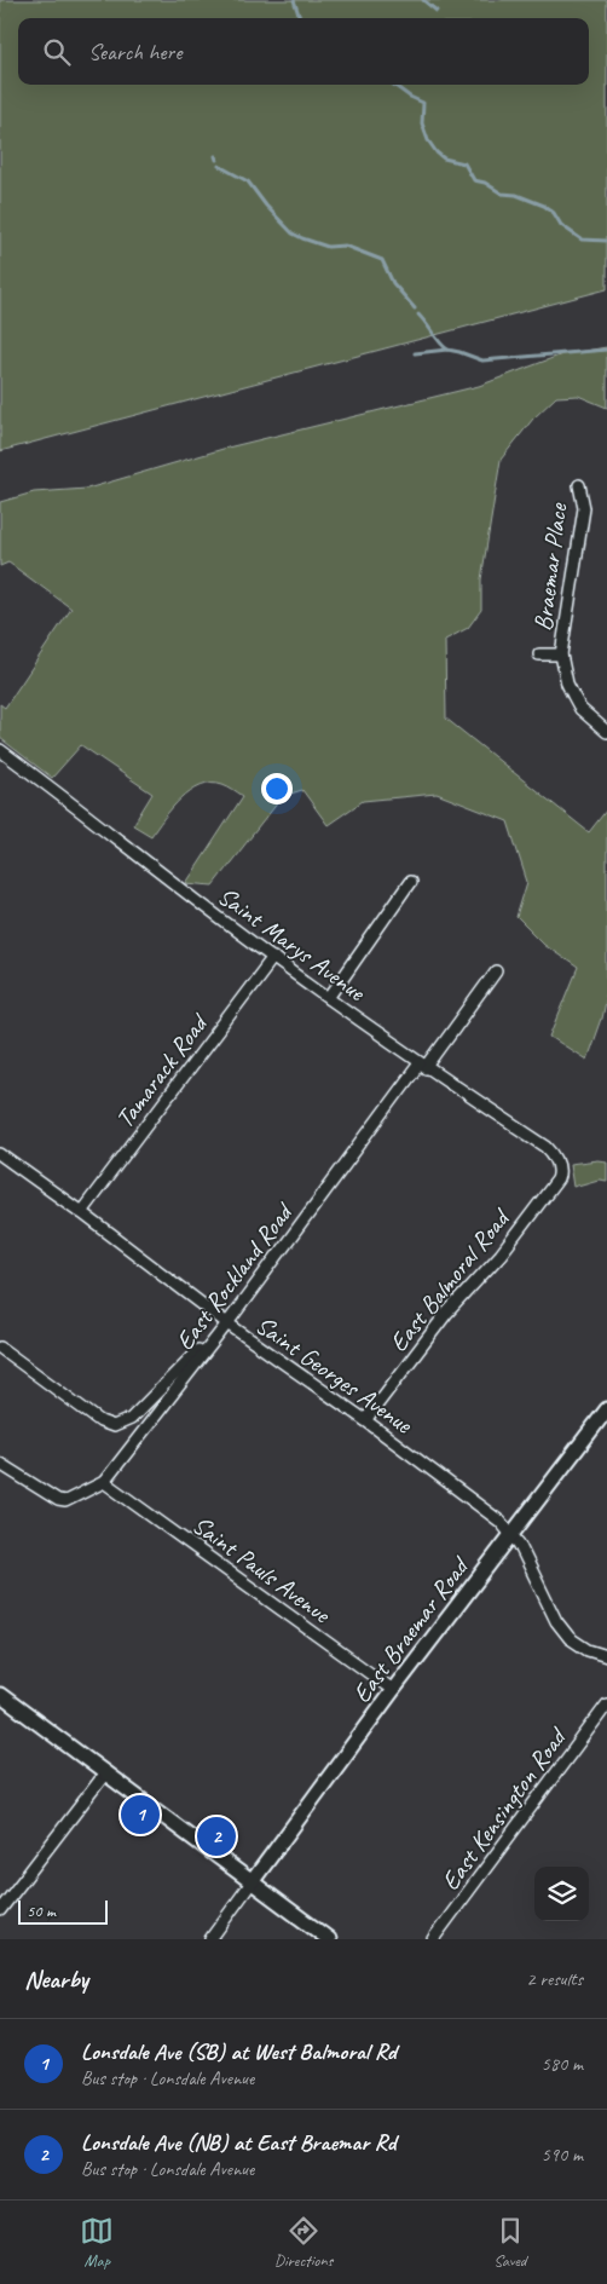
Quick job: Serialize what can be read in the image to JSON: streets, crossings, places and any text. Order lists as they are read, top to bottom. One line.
{"streets":{"street":["Braemar Place","Saint Marys Avenue","Tamarack Road","East Rockland Road","East Balmoral Road","Saint Georges Avenue","Saint Pauls Avenue","East Braemar Road","East Kensington Road"]},"crossings":[["Saint Marys Avenue","Tamarack Road"],["Saint Marys Avenue","East Rockland Road"],["Saint Marys Avenue","East Balmoral Road"],["Tamarack Road","Saint Georges Avenue"],["East Rockland Road","Saint Georges Avenue"],["East Rockland Road","Saint Pauls Avenue"],["East Balmoral Road","Saint Georges Avenue"],["Saint Georges Avenue","East Braemar Road"],["Saint Pauls Avenue","East Braemar Road"]],"scale_bar":"50 m","page":{"search":"Search here","pins":["1","2"],"scale":"50 m","heading":["Nearby","2 results"],"list":[{"mark":"1","name":"Lonsdale Ave (SB) at West Balmoral Rd","note":"Bus stop · Lonsdale Avenue","value":"580 m"},{"mark":"2","name":"Lonsdale Ave (NB) at East Braemar Rd","note":"Bus stop · Lonsdale Avenue","value":"590 m"}],"nav":["Map","Directions","Saved"]}}
